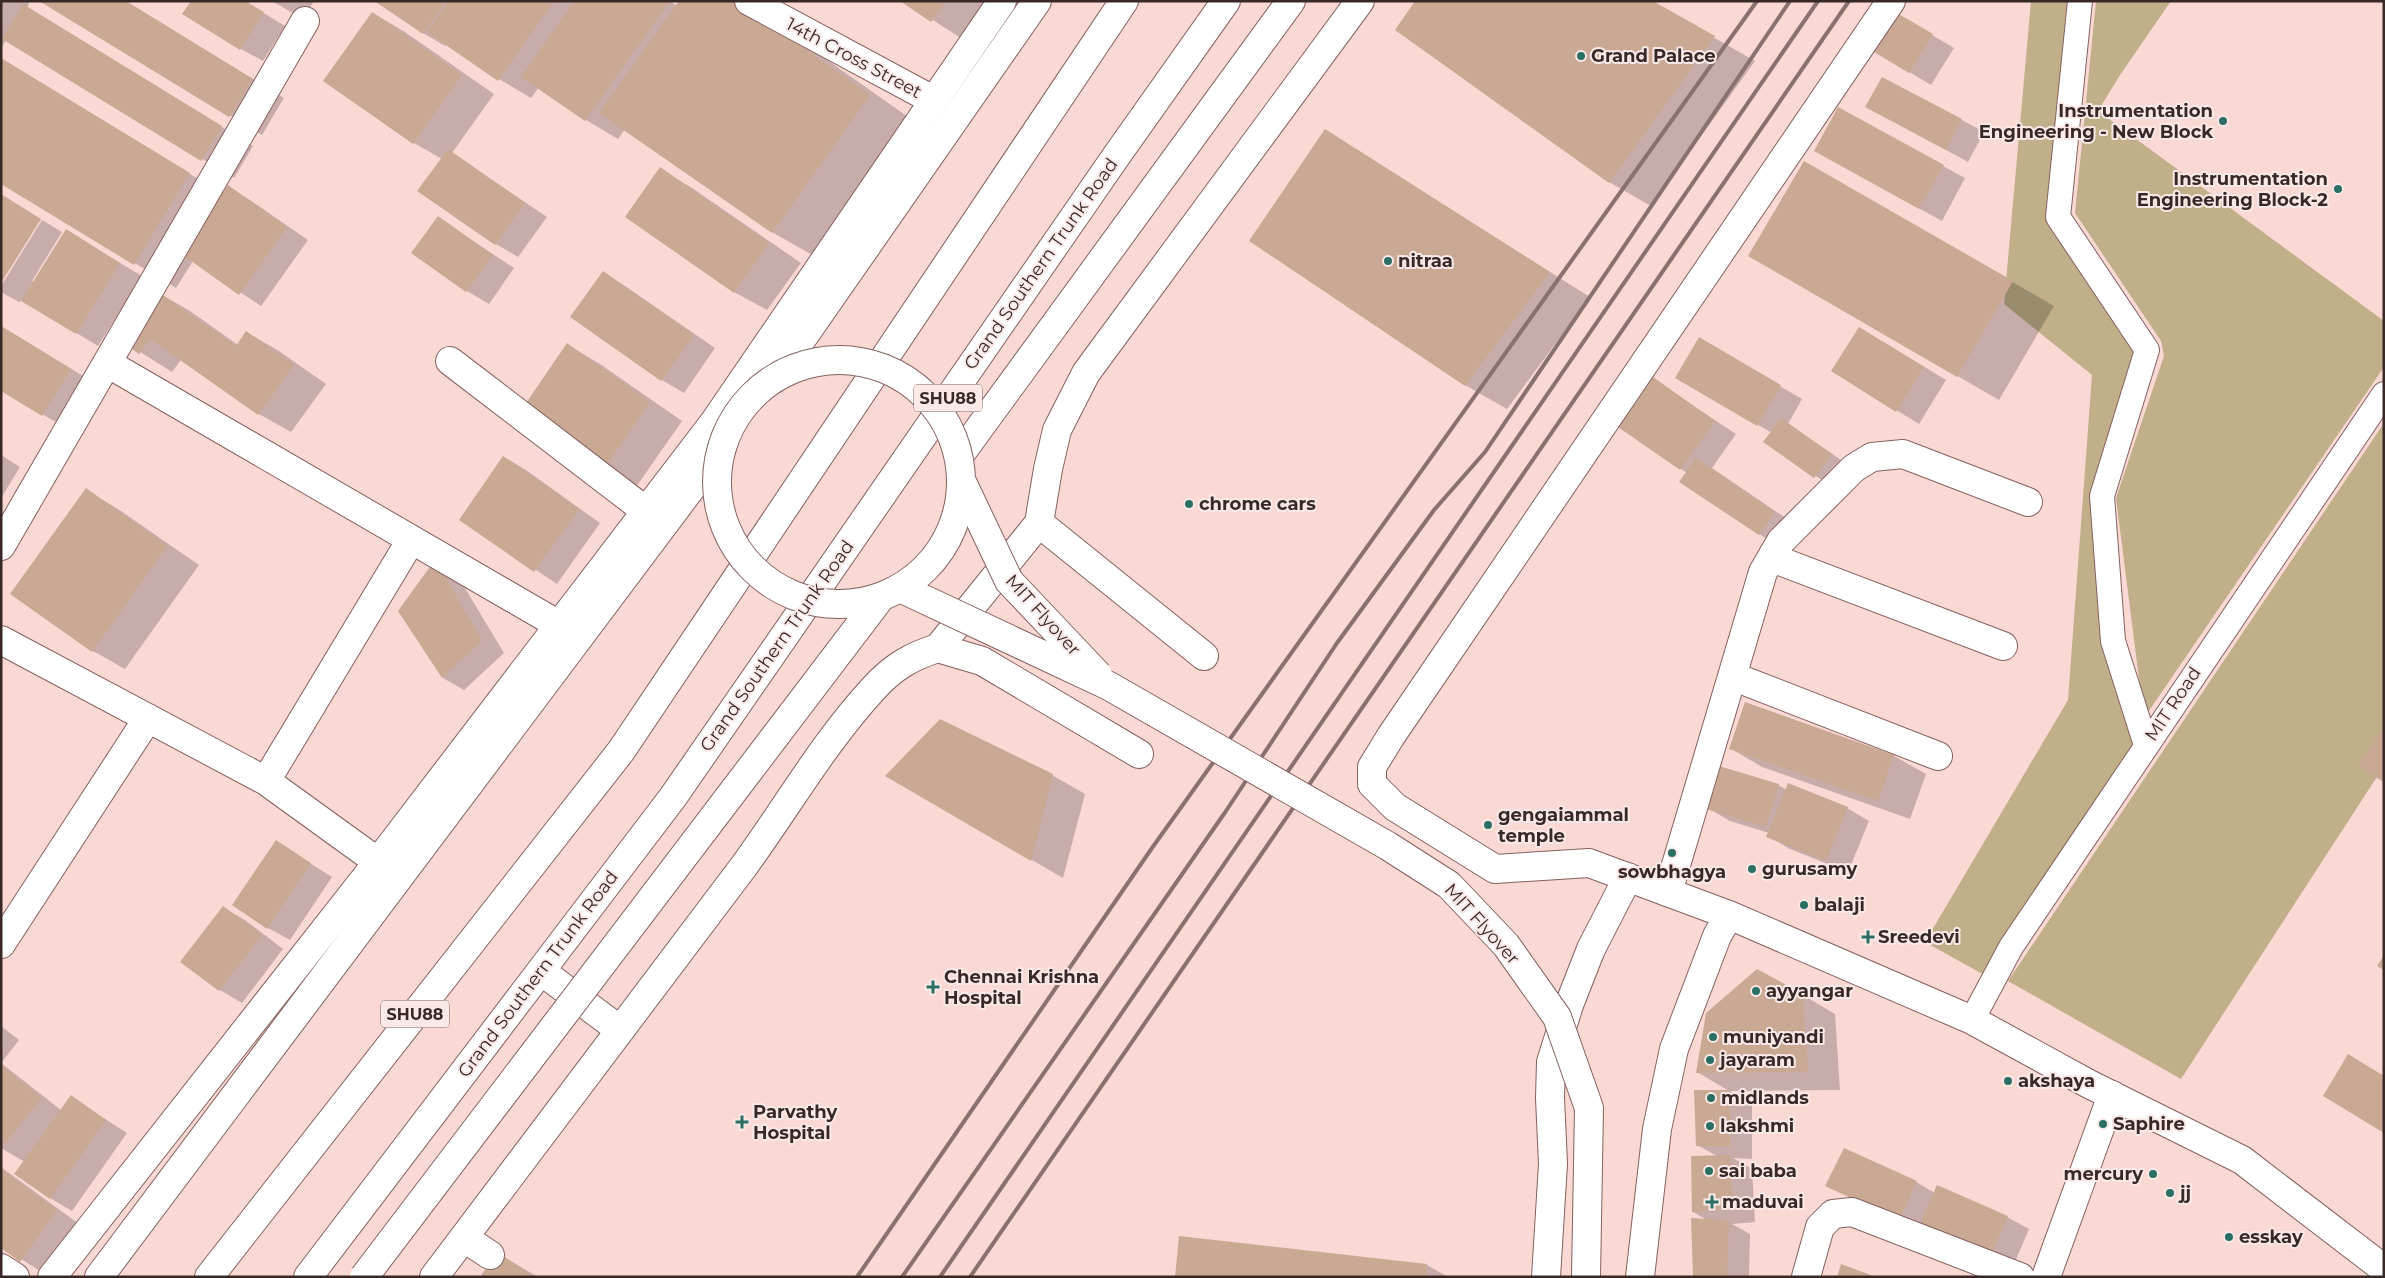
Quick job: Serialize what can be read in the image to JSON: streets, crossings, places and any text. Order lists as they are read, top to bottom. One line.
{"streets":{"street":["14th Cross Street","Grand Southern Trunk Road","SHU88","MIT Flyover"],"lane":["MIT Road"]},"places":{"other":["Grand Palace","Instrumentation Engineering - New Block","Instrumentation Engineering Block-2","nitraa","chrome cars","gengaiammal temple","sowbhagya","gurusamy","balaji","ayyangar","muniyandi","jayaram","akshaya","midlands","Saphire","lakshmi","sai baba","mercury","jj","esskay"],"health":["Sreedevi","Chennai Krishna Hospital","Parvathy Hospital","maduvai"]}}
